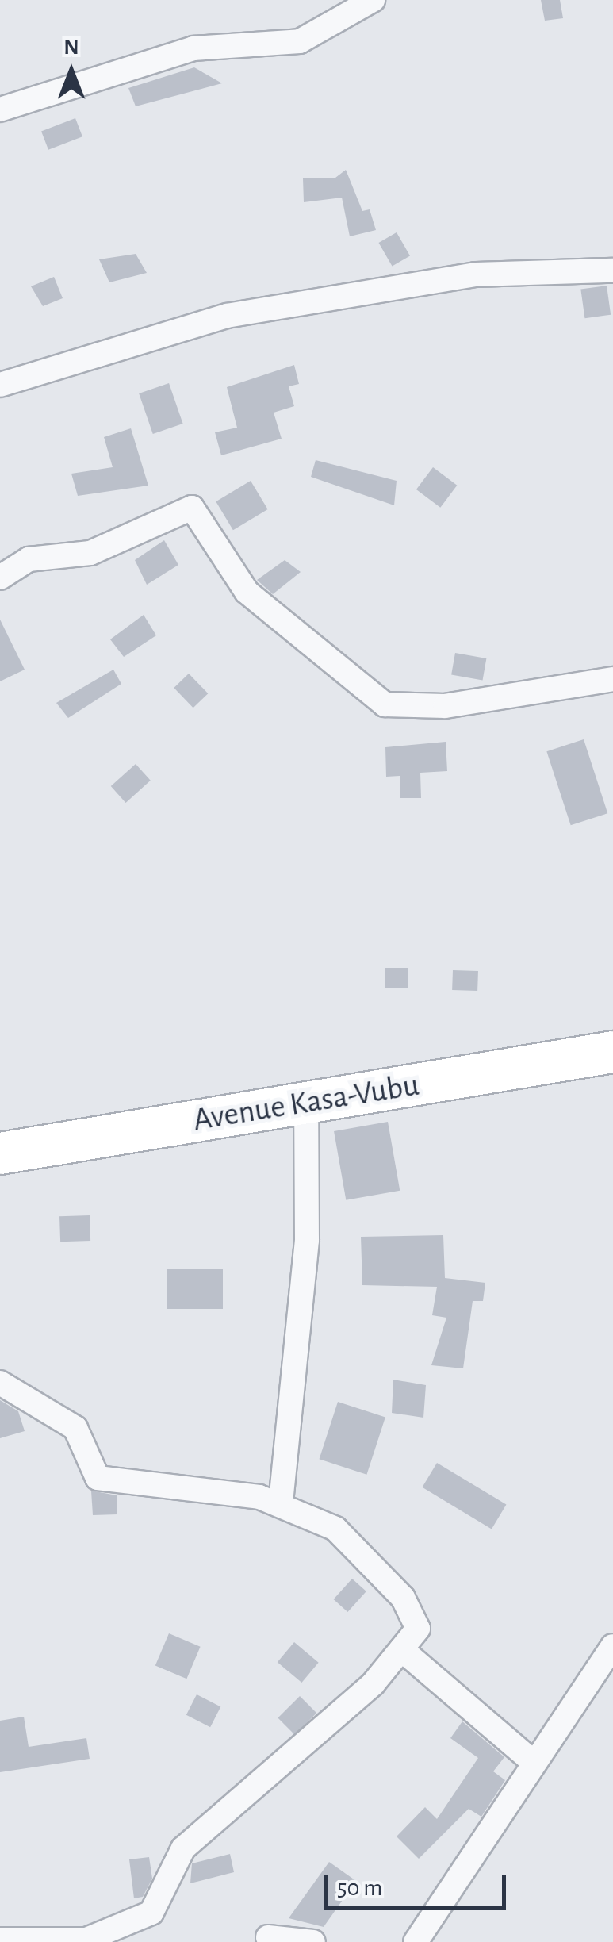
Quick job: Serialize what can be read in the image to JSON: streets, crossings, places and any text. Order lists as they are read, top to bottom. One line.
{"streets":{"highway":["Avenue Kasa-Vubu"]},"scale_bar":"50 m","north":"top"}
